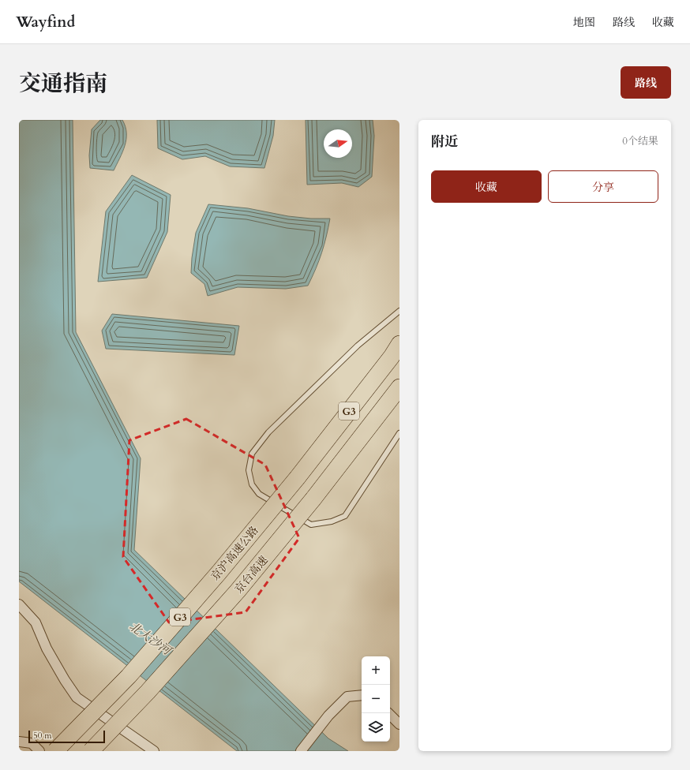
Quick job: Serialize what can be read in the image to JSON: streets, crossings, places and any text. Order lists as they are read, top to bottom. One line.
{"streets":{"highway":["G3","京沪高速公路","京台高速"]},"water":["北大沙河"],"scale_bar":"50 m","north":"right","page":{"header":"Wayfind","nav":["地图","路线","收藏"],"title":"交通指南","buttons":["路线",["收藏","分享"]],"heading":["附近","0个结果"],"map_buttons":["+","−"],"scale":"50 m"}}
